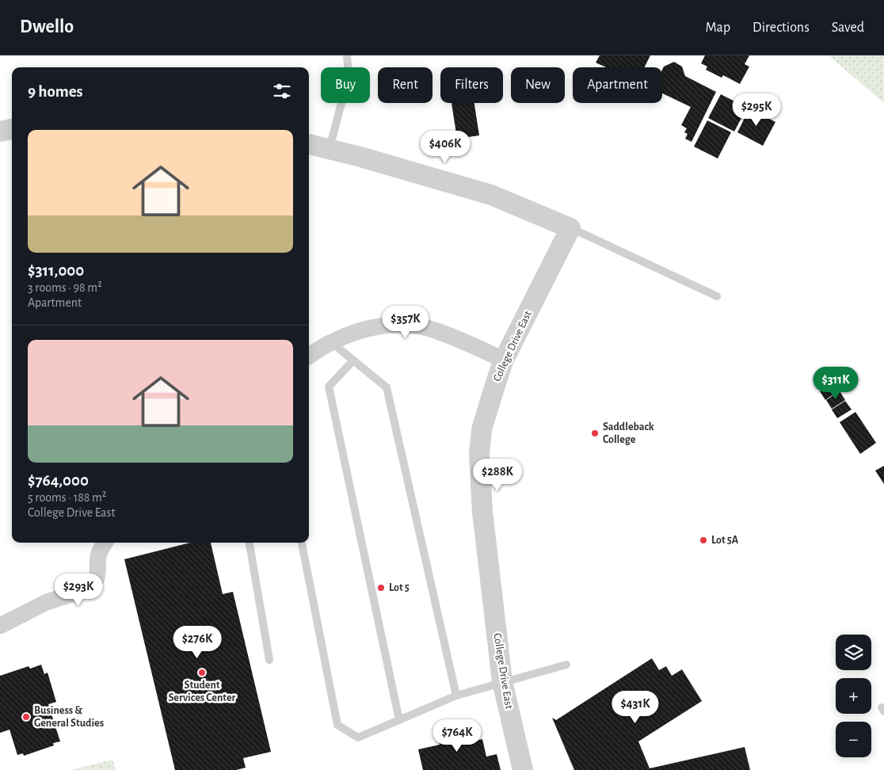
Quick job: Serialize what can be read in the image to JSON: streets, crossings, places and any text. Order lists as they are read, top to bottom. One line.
{"streets":{"street":["College Drive East"]},"places":["Saddleback College","Lot 5A","Lot 5","Student Services Center","Business & General Studies"],"page":{"header":"Dwello","nav":["Map","Directions","Saved"],"chip":["Buy","Rent","Filters","New","Apartment"],"heading":"9 homes","price":["$295K","$406K","$357K","$311K","$288K","$293K","$276K","$431K","$764K"],"list":[{"name":"$311,000","note":"3 rooms · 98 m² · Apartment"},{"name":"$764,000","note":"5 rooms · 188 m² · College Drive East"}],"map_buttons":["+","−"]}}
